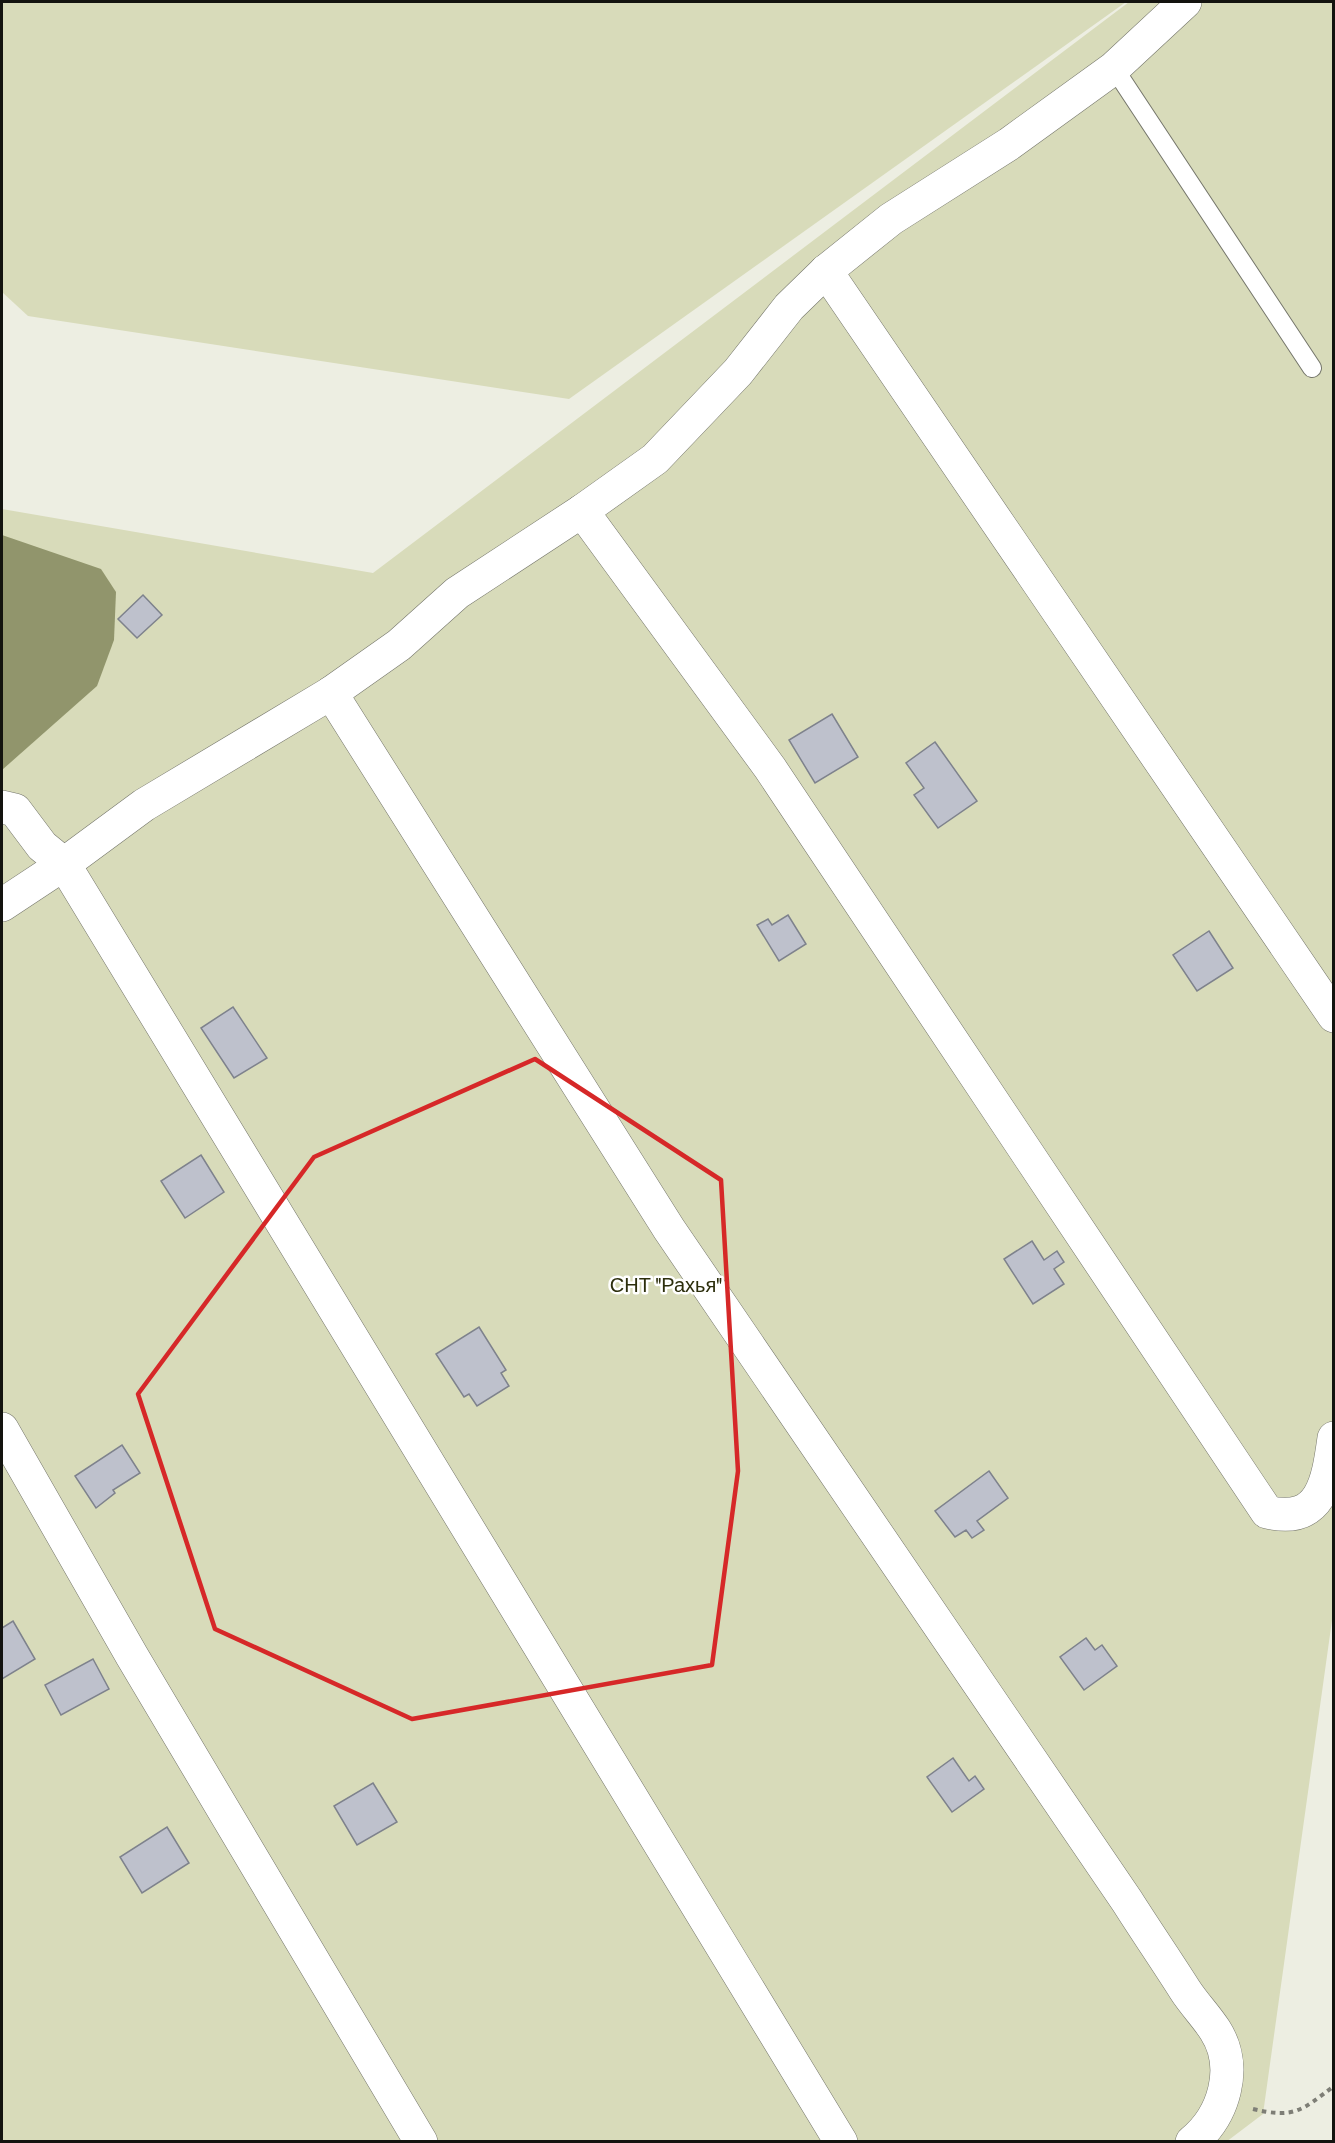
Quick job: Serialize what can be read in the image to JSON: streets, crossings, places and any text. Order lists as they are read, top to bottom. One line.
{"parks":["СНТ \"Рахья\""]}
